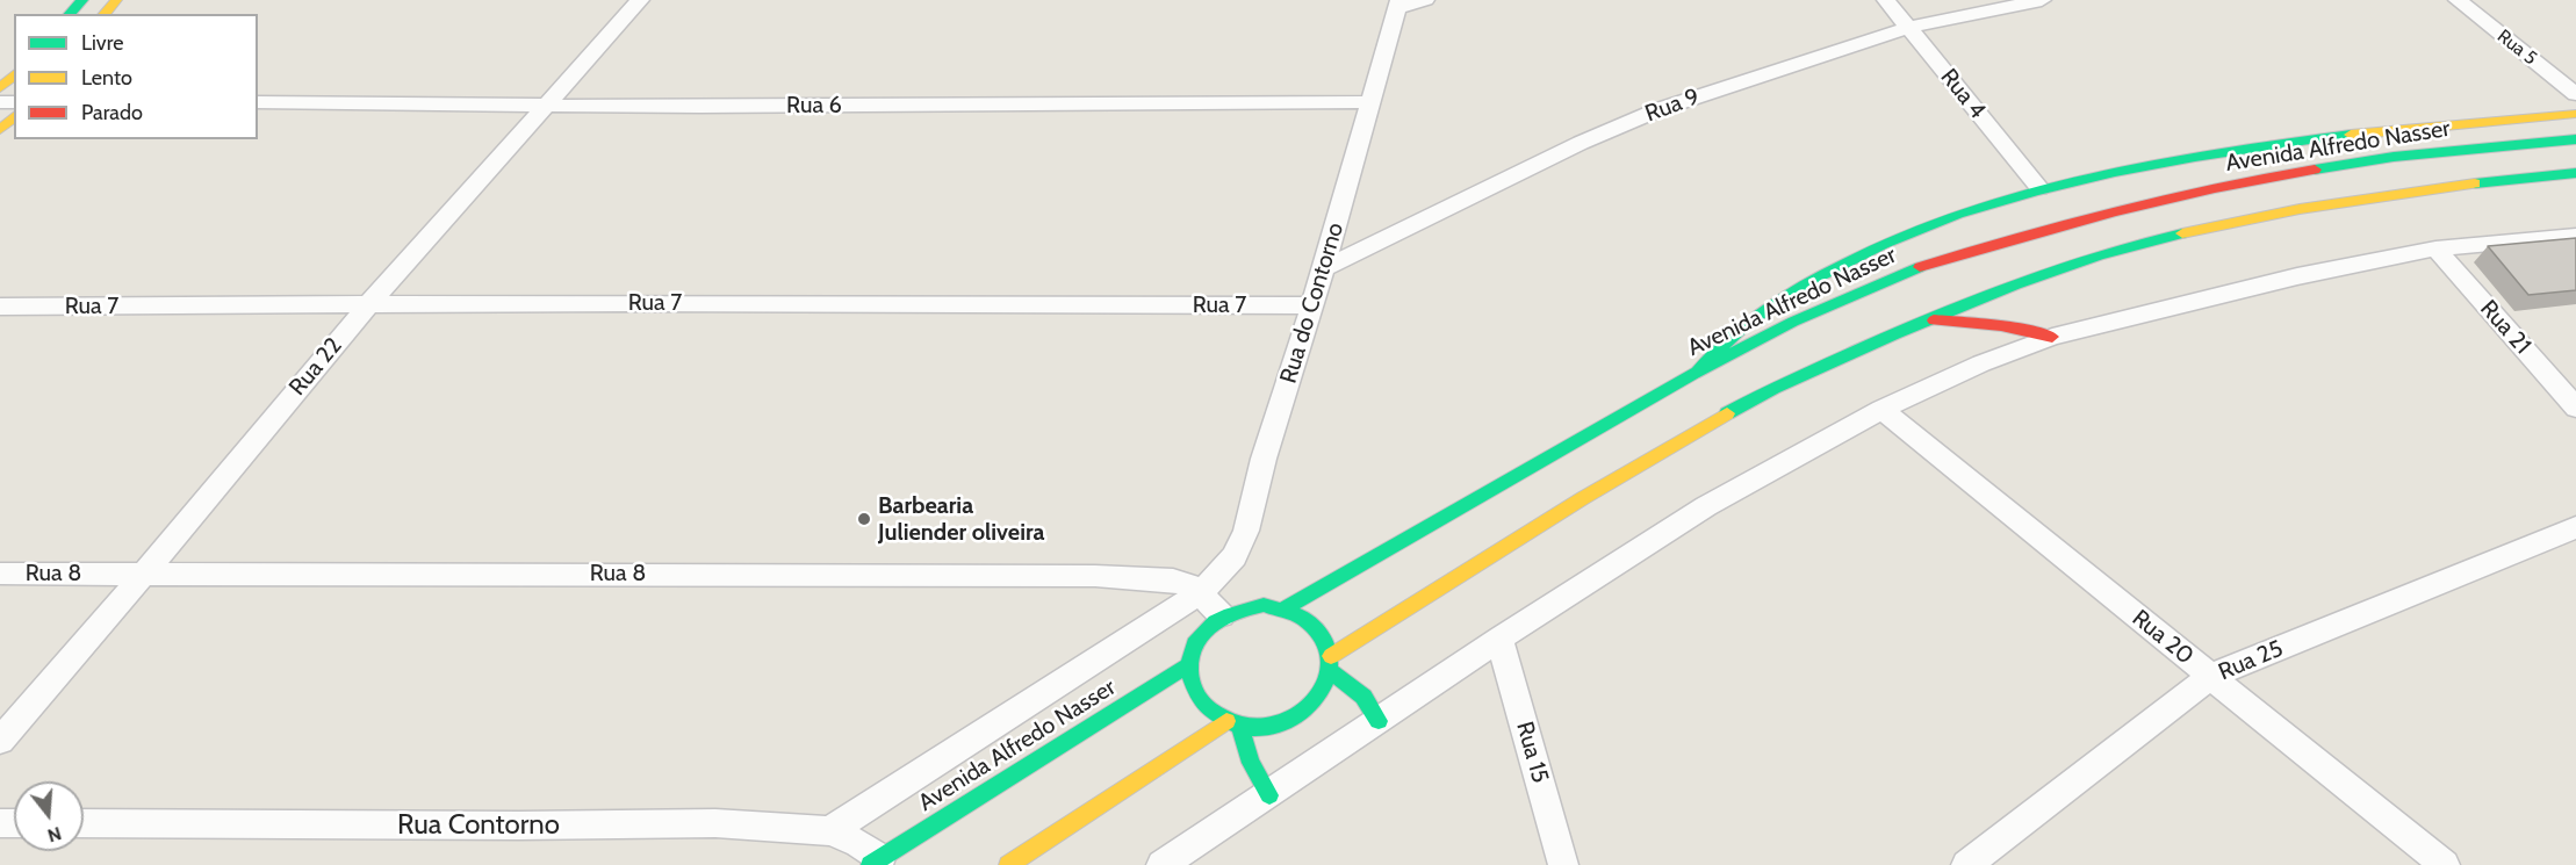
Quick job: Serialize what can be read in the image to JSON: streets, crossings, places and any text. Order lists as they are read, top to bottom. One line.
{"streets":{"main road":["Avenida Alfredo Nasser"],"street":["Rua 5","Rua 4","Rua 6","Rua 9","Rua 7","Rua do Contorno","Rua 21","Rua 22","Rua 8","Rua 20","Rua 25","Rua 15","Rua Contorno"]},"crossings":[["Rua 4","Rua 9"],["Rua 6","Rua do Contorno"],["Rua 6","Rua 22"],["Rua 9","Rua do Contorno"],["Avenida Alfredo Nasser","Rua 8"],["Avenida Alfredo Nasser","Rua Contorno"],["Rua 7","Rua do Contorno"],["Rua 7","Rua 22"],["Rua do Contorno","Rua 8"],["Rua do Contorno","Rua Contorno"],["Rua 22","Rua 8"],["Rua 20","Rua 25"]],"places":["Barbearia Juliender oliveira"],"legend":["Livre","Lento","Parado"],"north":"bottom"}
